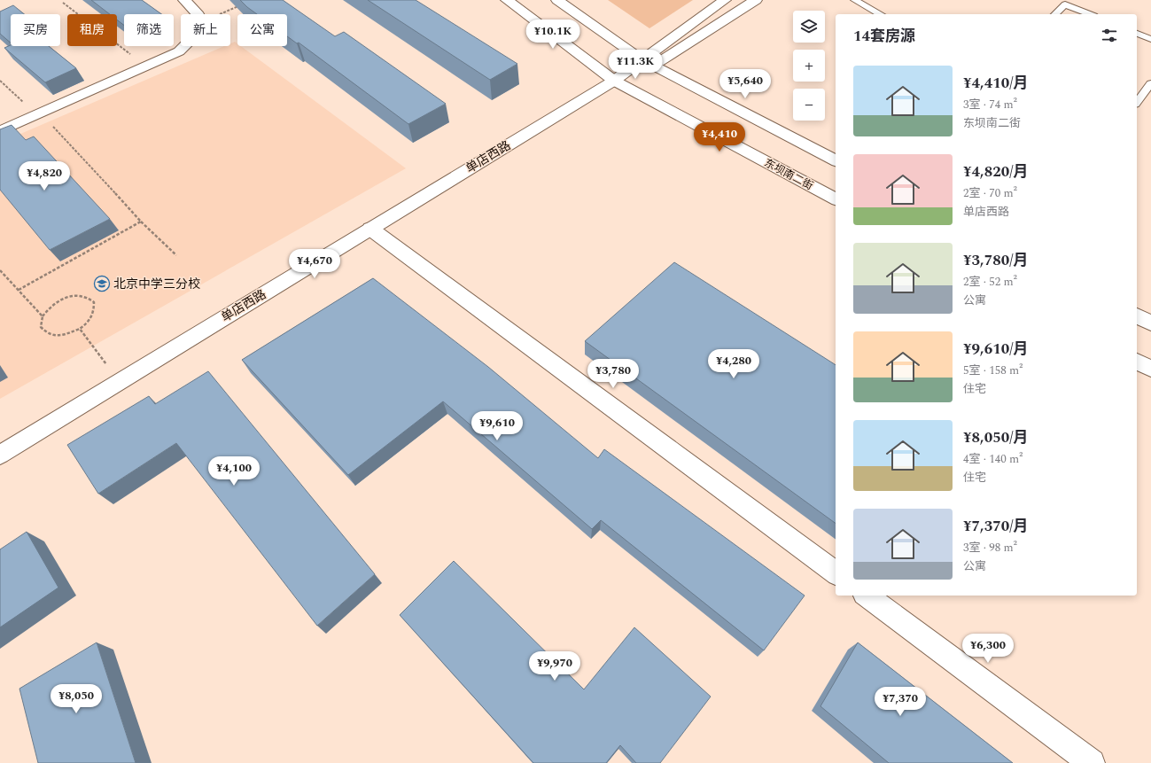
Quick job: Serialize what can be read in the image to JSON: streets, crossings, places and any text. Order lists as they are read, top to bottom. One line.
{"streets":{"street":["单店西路","东坝南二街"]},"crossings":[["单店西路","东坝南二街"]],"places":{"school or university":["北京中学三分校"]},"page":{"map_buttons":["+","−"],"chip":["买房","租房","筛选","新上","公寓"],"heading":"14套房源","price":["¥10.1K","¥11.3K","¥5,640","¥4,410","¥4,820","¥4,670","¥4,280","¥3,780","¥9,610","¥4,100","¥6,300","¥9,970","¥8,050","¥7,370"],"list":[{"name":"¥4,410/月","note":"3室 · 74 m² · 东坝南二街"},{"name":"¥4,820/月","note":"2室 · 70 m² · 单店西路"},{"name":"¥3,780/月","note":"2室 · 52 m² · 公寓"},{"name":"¥9,610/月","note":"5室 · 158 m² · 住宅"},{"name":"¥8,050/月","note":"4室 · 140 m² · 住宅"},{"name":"¥7,370/月","note":"3室 · 98 m² · 公寓"}]}}
